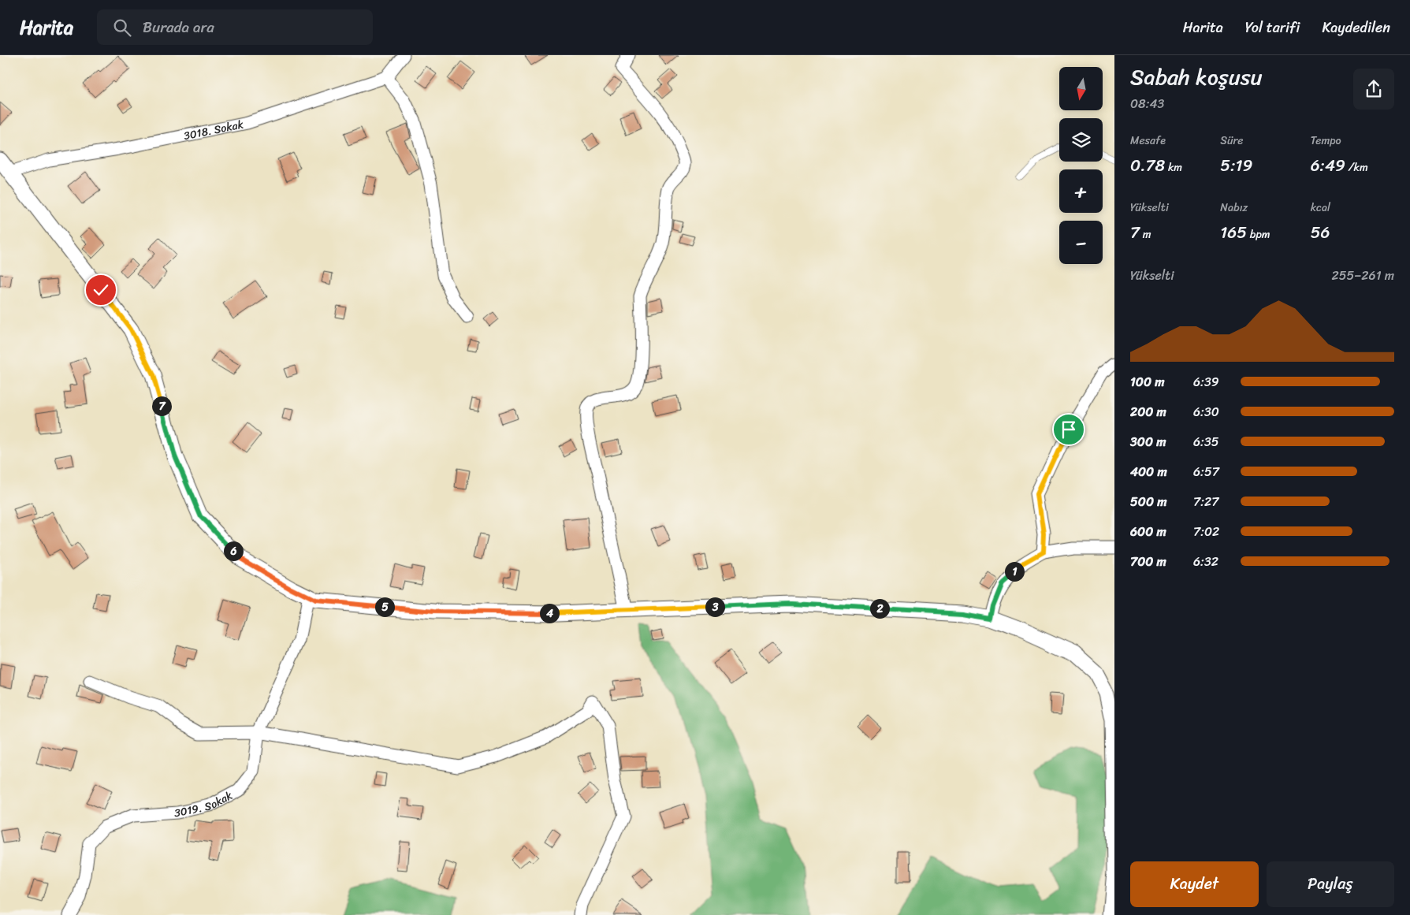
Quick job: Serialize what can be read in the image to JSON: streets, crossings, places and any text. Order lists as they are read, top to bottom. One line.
{"streets":{"street":["3018. Sokak","3019. Sokak"]},"north":"bottom","page":{"header":"Harita","search":"Burada ara","nav":["Harita","Yol tarifi","Kaydedilen"],"heading":["Sabah koşusu","08:43"],"map_buttons":["+","−"],"stats":[["Mesafe","0.78 km"],["Süre","5:19"],["Tempo","6:49 /km"],["Yükselti","7 m"],["Nabız","165 bpm"],["kcal","56"]],"chart":["Yükselti","255–261 m"],"list":[{"name":"100 m","note":"6:39"},{"name":"200 m","note":"6:30"},{"name":"300 m","note":"6:35"},{"name":"400 m","note":"6:57"},{"name":"500 m","note":"7:27"},{"name":"600 m","note":"7:02"},{"name":"700 m","note":"6:32"}],"pins":["7","6","1","3","5","2","4"],"buttons":["Kaydet","Paylaş"]}}
